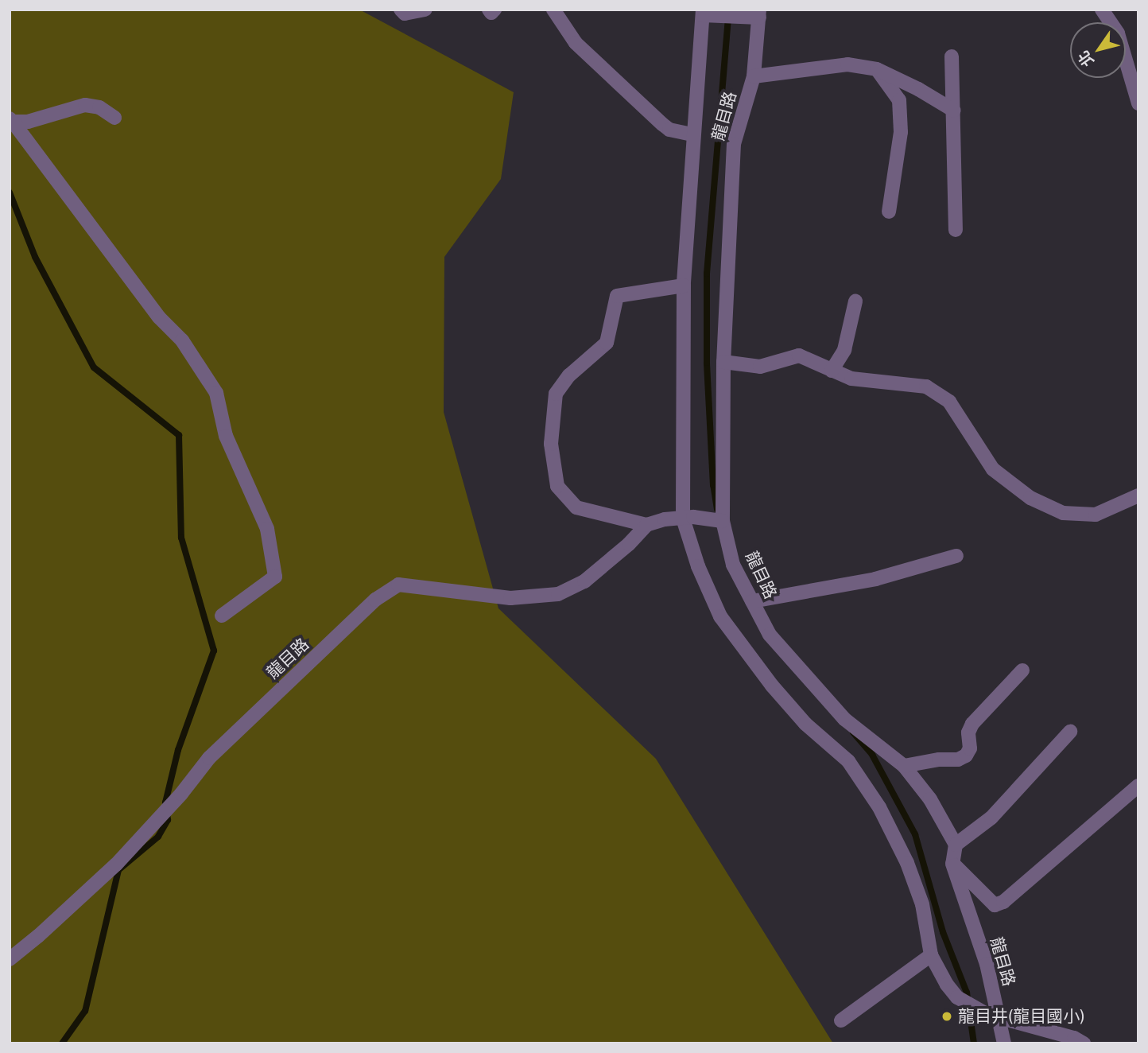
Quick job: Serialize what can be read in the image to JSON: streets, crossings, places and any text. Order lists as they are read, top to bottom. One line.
{"streets":{"street":["龍目路"]},"places":["龍目井(龍目國小)"],"north":"bottom left"}
